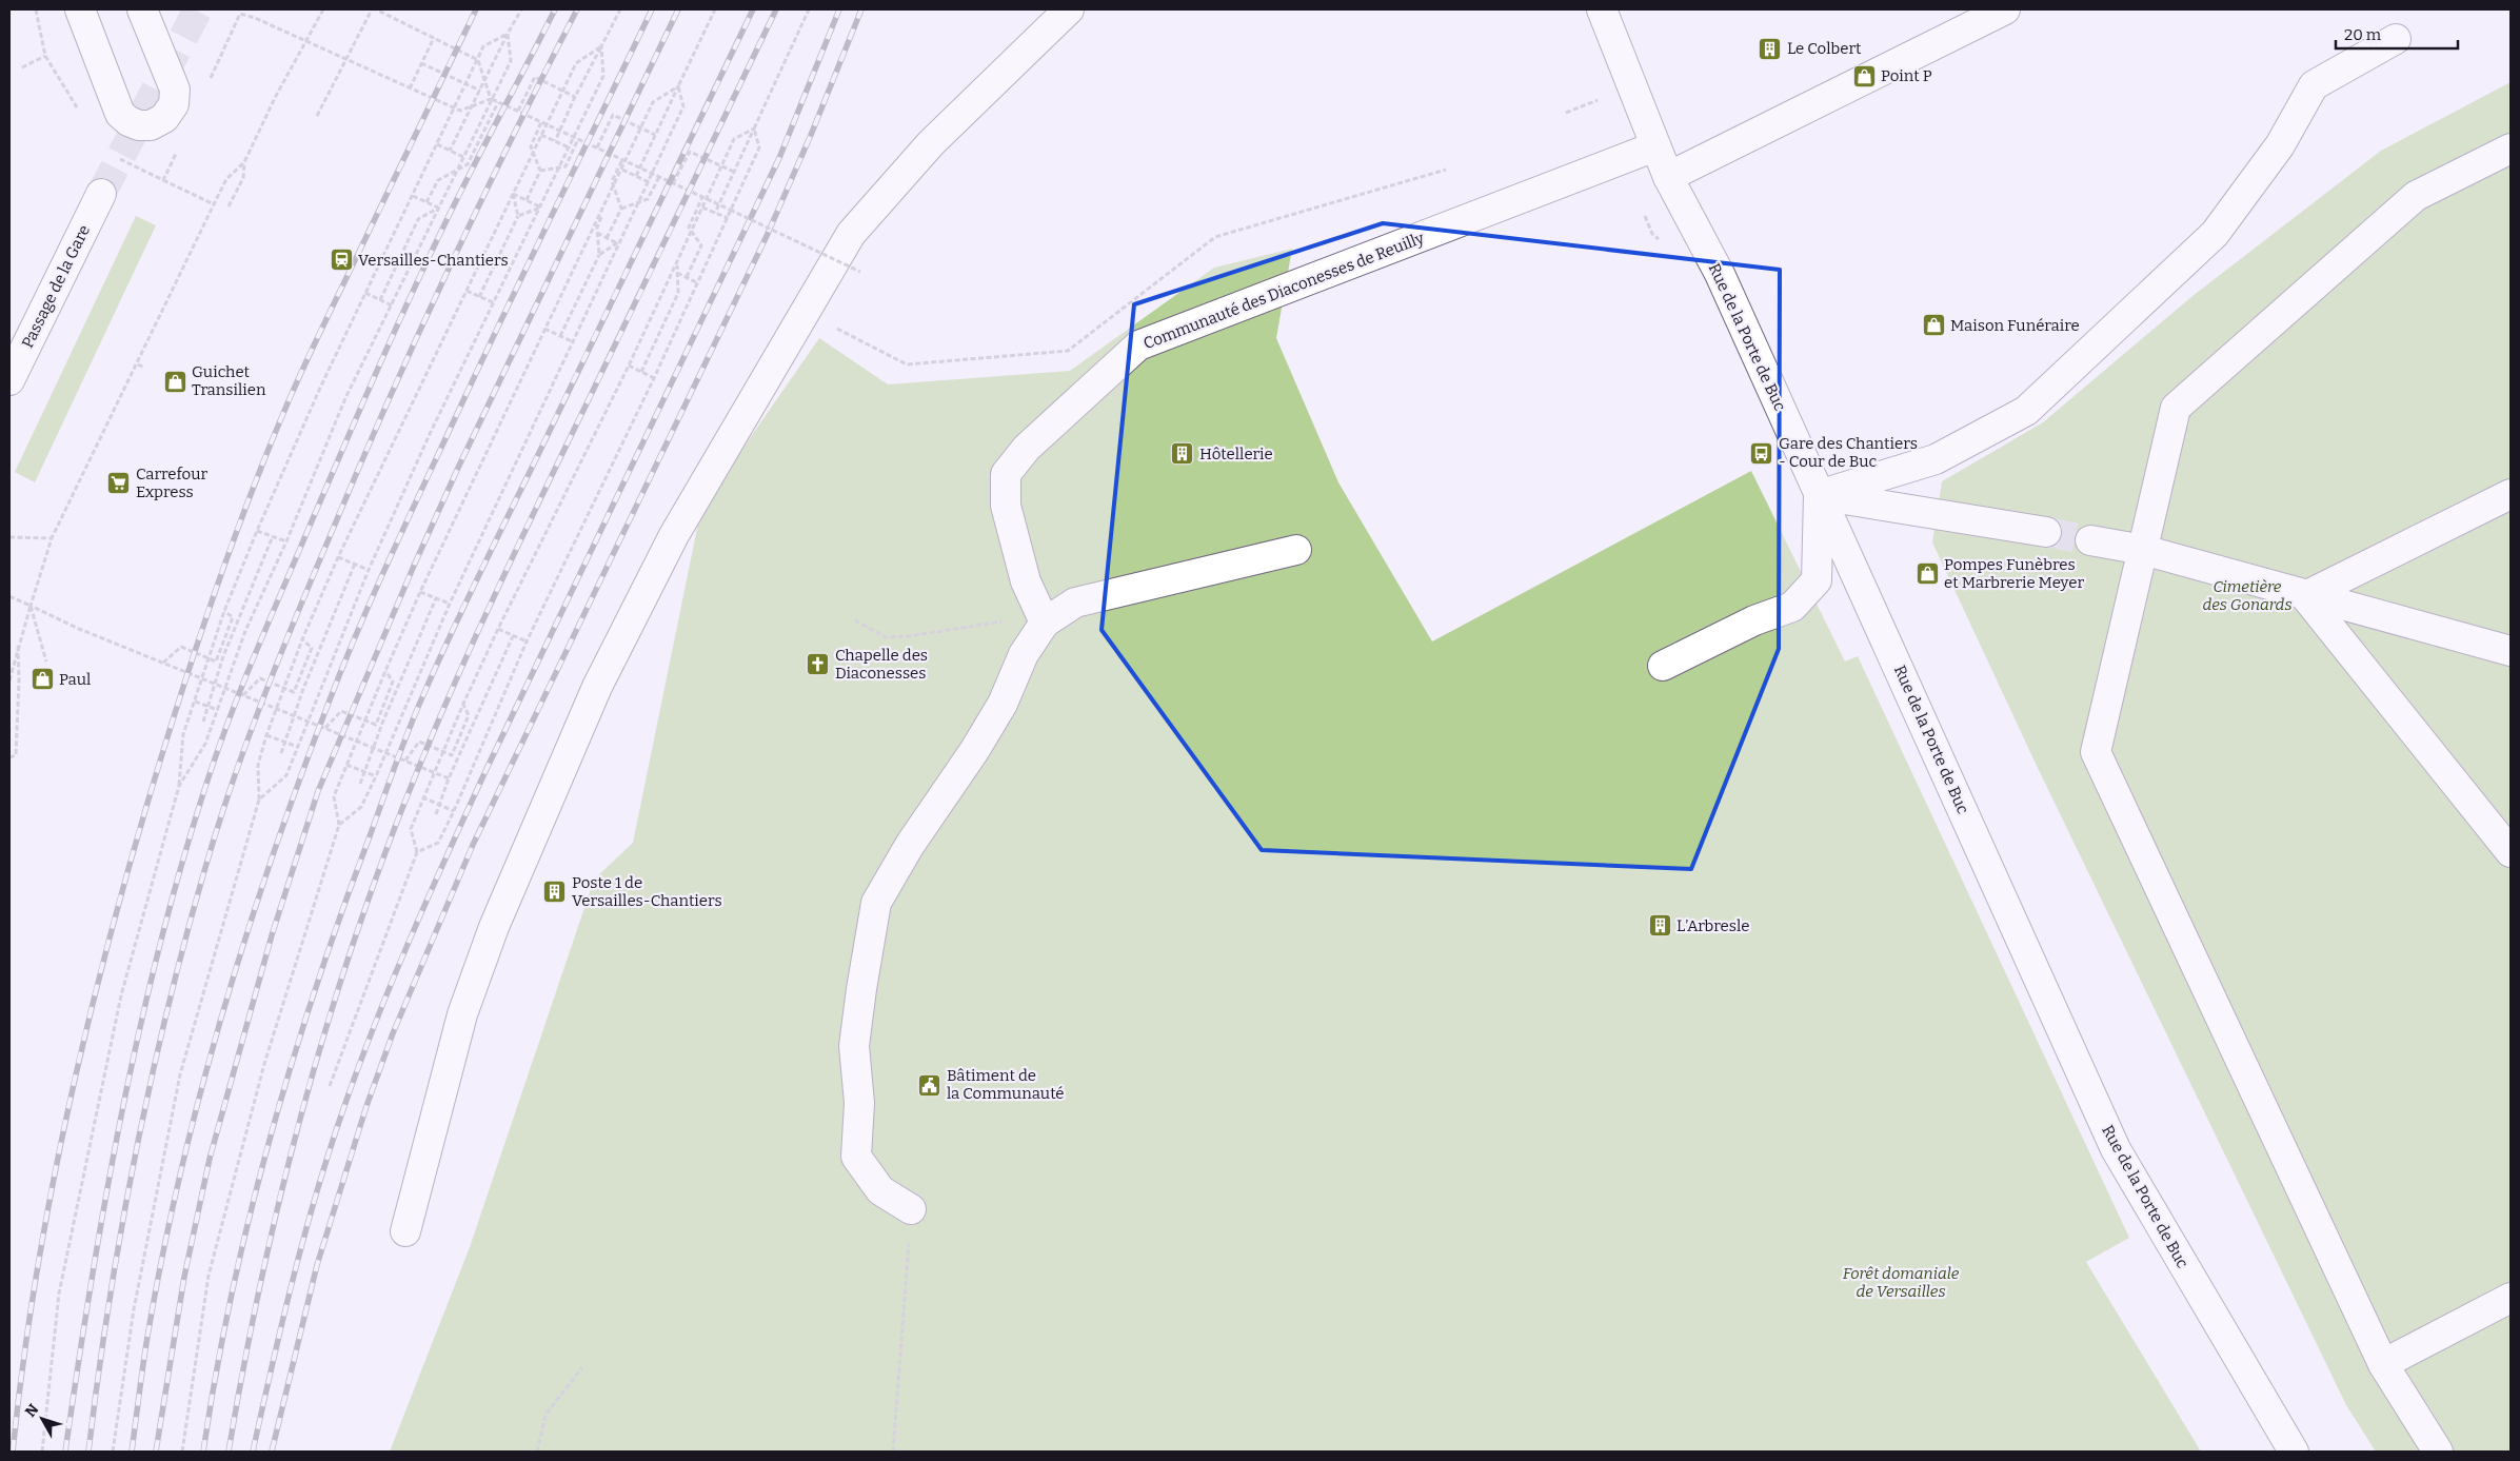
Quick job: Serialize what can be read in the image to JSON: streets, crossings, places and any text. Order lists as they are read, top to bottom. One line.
{"streets":{"main road":["Passage de la Gare","Communauté des Diaconesses de Reuilly","Rue de la Porte de Buc"]},"crossings":[["Communauté des Diaconesses de Reuilly","Rue de la Porte de Buc"]],"parks":["Cimetière des Gonards","Forêt domaniale de Versailles"],"places":{"building":["Le Colbert","Hôtellerie","Poste 1 de Versailles-Chantiers","L’Arbresle"],"shop":["Point P","Maison Funéraire","Guichet Transilien","Pompes Funèbres et Marbrerie Meyer","Paul"],"station":["Versailles-Chantiers"],"bus stop":["Gare des Chantiers - Cour de Buc"],"supermarket":["Carrefour Express"],"church":["Chapelle des Diaconesses"],"public building":["Bâtiment de la Communauté"]},"scale_bar":"20 m","north":"top left"}
